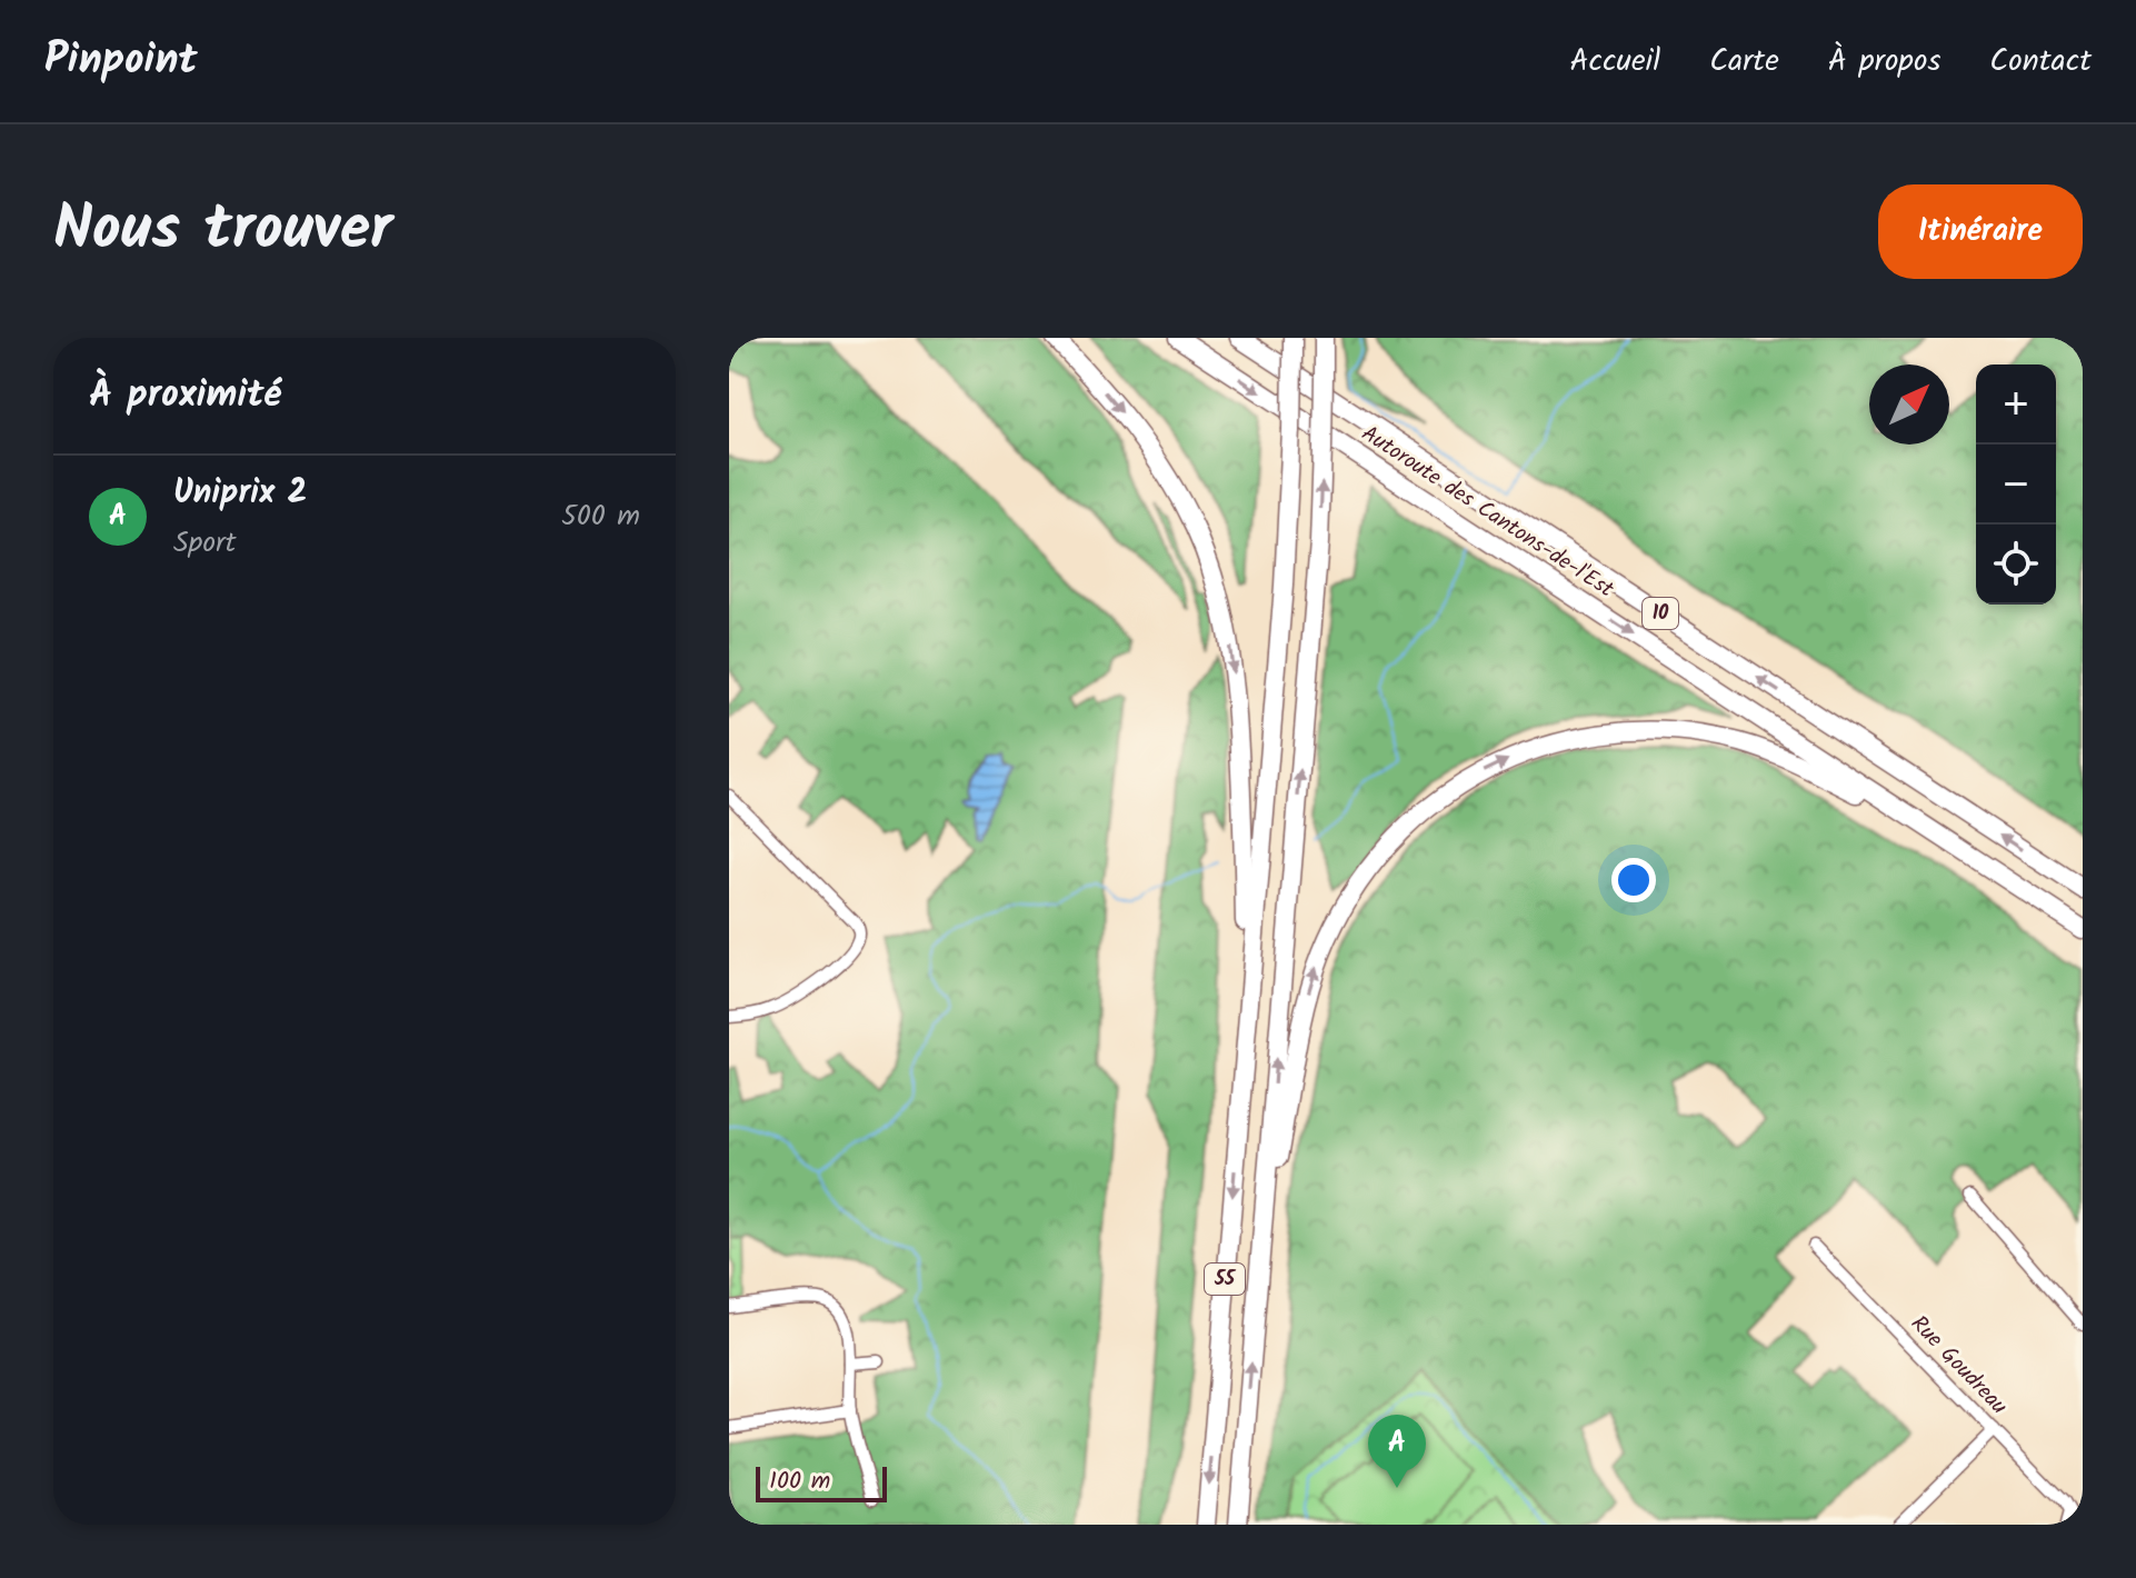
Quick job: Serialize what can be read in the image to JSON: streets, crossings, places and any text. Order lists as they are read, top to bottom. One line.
{"streets":{"highway":["Autoroute des Cantons-de-l'Est","10","55"],"street":["Rue Goudreau"]},"scale_bar":"100 m","north":"top right","page":{"header":"Pinpoint","nav":["Accueil","Carte","À propos","Contact"],"title":"Nous trouver","buttons":"Itinéraire","heading":"À proximité","map_buttons":["+","−"],"list":[{"mark":"A","name":"Uniprix 2","note":"Sport","value":"500 m"}],"pins":"A","scale":"100 m"}}
